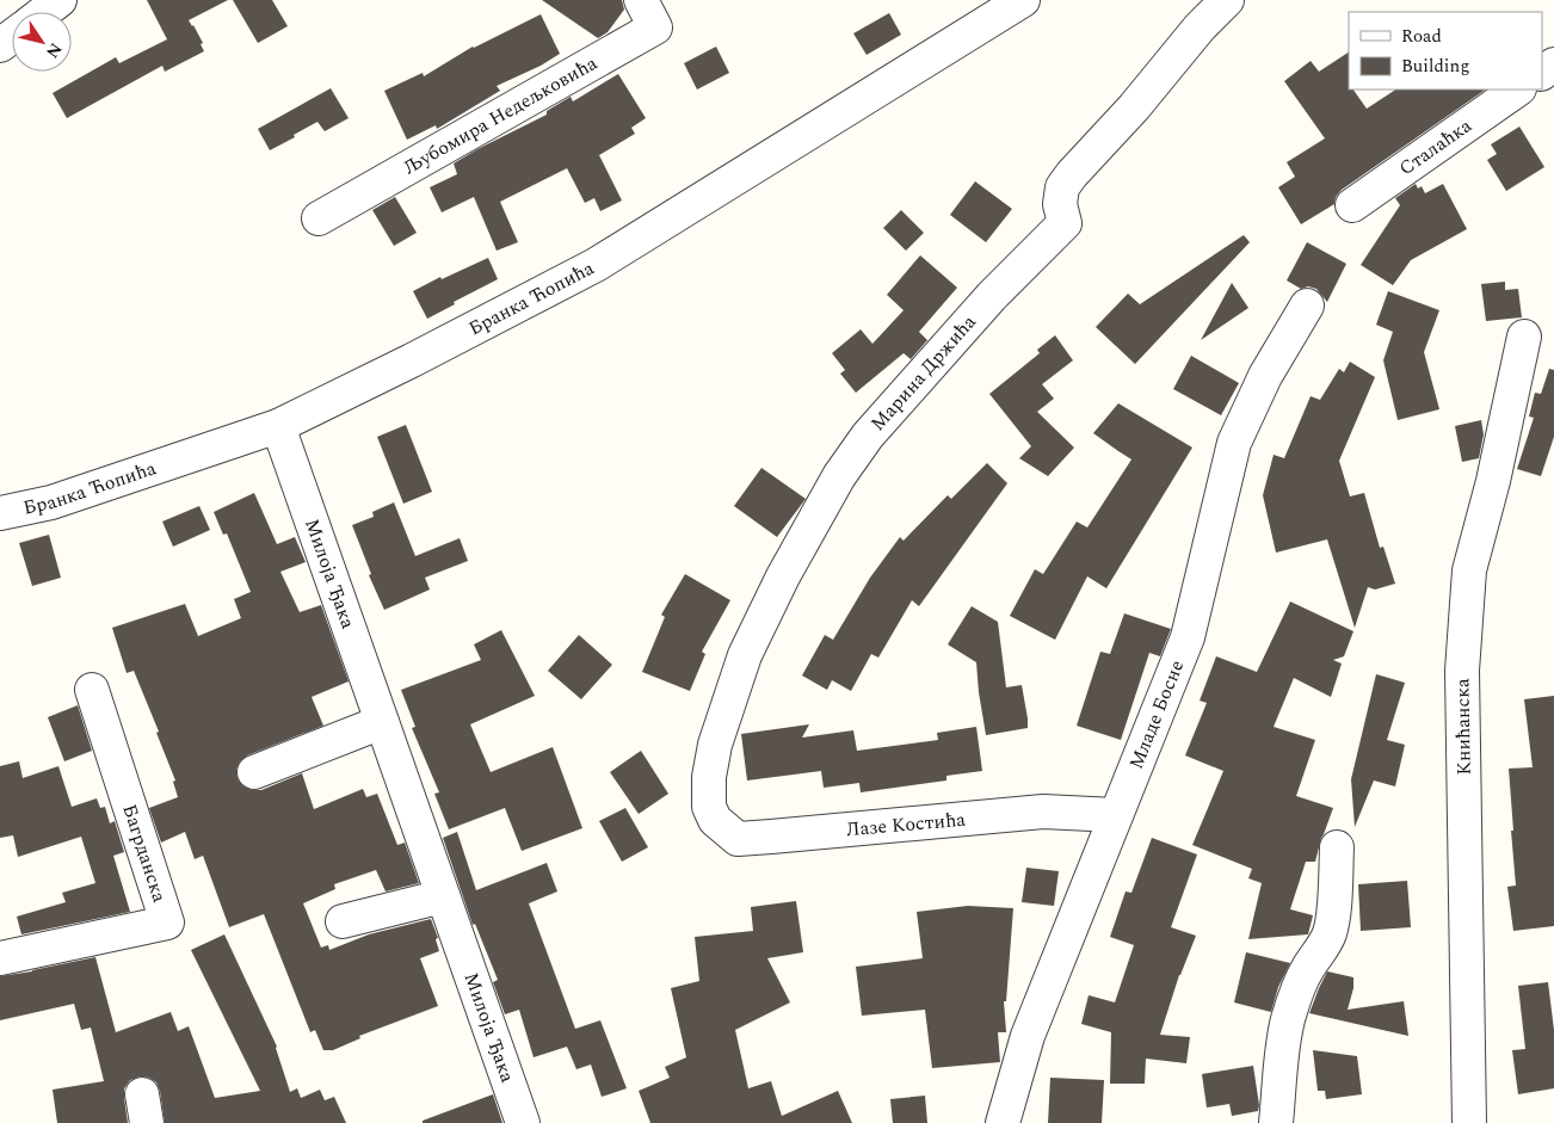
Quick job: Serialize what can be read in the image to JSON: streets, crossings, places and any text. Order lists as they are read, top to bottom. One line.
{"streets":{"street":["Љубомира Недељковића","Сталаћка","Бранка Ћопића","Марина Држића","Милоја Ђака","Младе Босне","Книћанска","Лазе Костића","Багрданска"]},"crossings":[["Бранка Ћопића","Милоја Ђака"],["Марина Држића","Лазе Костића"],["Младе Босне","Лазе Костића"]],"legend":["Road","Building"],"north":"bottom right"}
